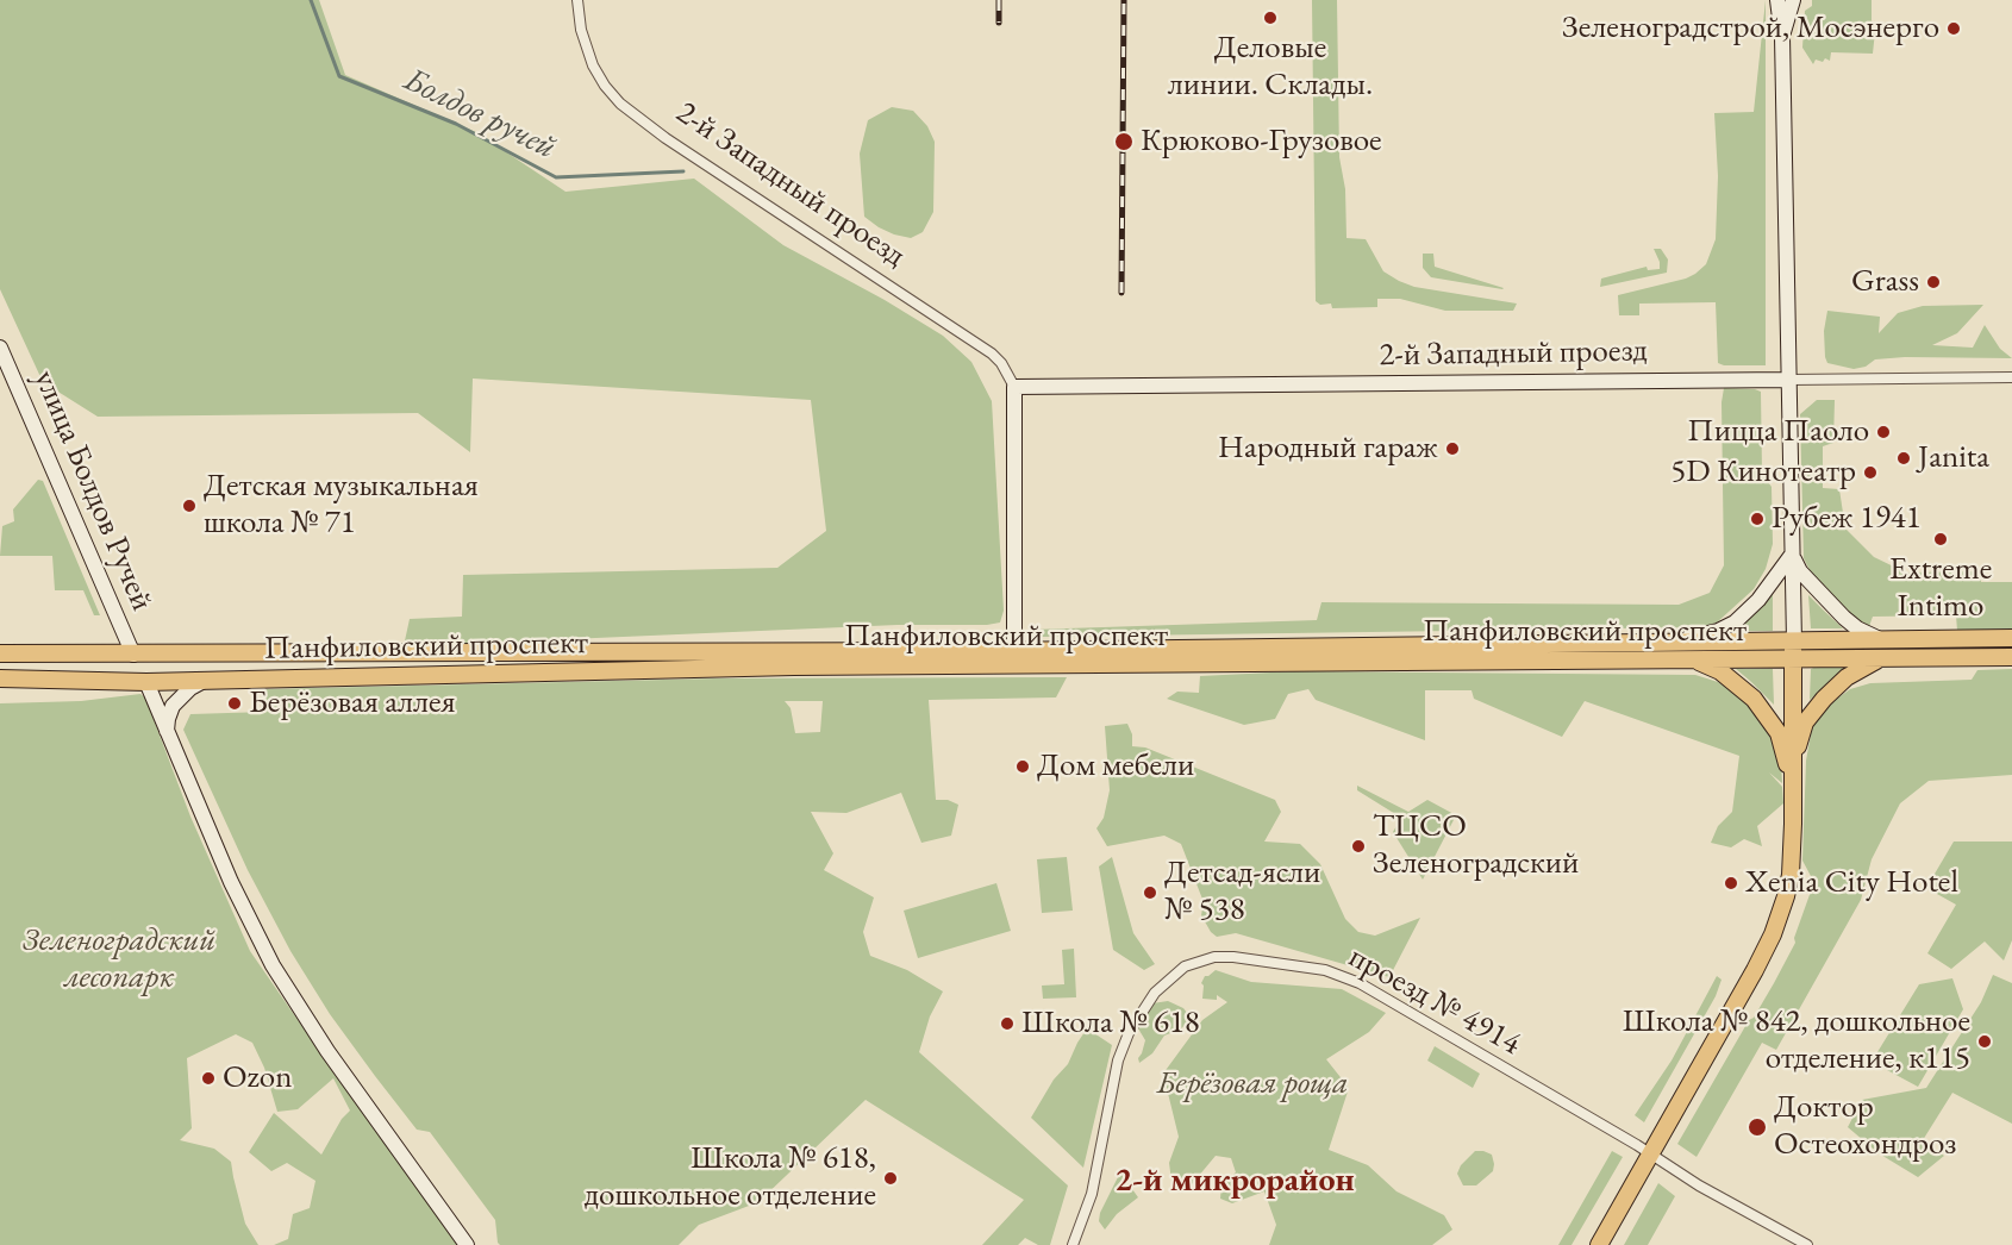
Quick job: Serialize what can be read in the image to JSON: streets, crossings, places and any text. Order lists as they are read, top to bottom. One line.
{"streets":{"main road":["Панфиловский проспект"],"street":["2-й Западный проезд","улица Болдов Ручей","проезд № 4914"]},"crossings":[["улица Болдов Ручей","Панфиловский проспект"]],"districts":["2-й микрорайон"],"water":["Болдов ручей"],"parks":["Зеленоградский лесопарк","Берёзовая роща"],"places":["Деловые линии. Склады.","Зеленоградстрой, Мосэнерго","Крюково-Грузовое","Grass","Пицца Паоло","Народный гараж","Janita","5D Кинотеатр","Детская музыкальная школа № 71","Рубеж 1941","Extreme Intimo","Берёзовая аллея","Дом мебели","ТЦСО Зеленоградский","Xenia City Hotel","Детсад-ясли № 538","Школа № 618","Школа № 842, дошкольное отделение, к115","Ozon","Доктор Остеохондроз","Школа № 618, дошкольное отделение"]}
